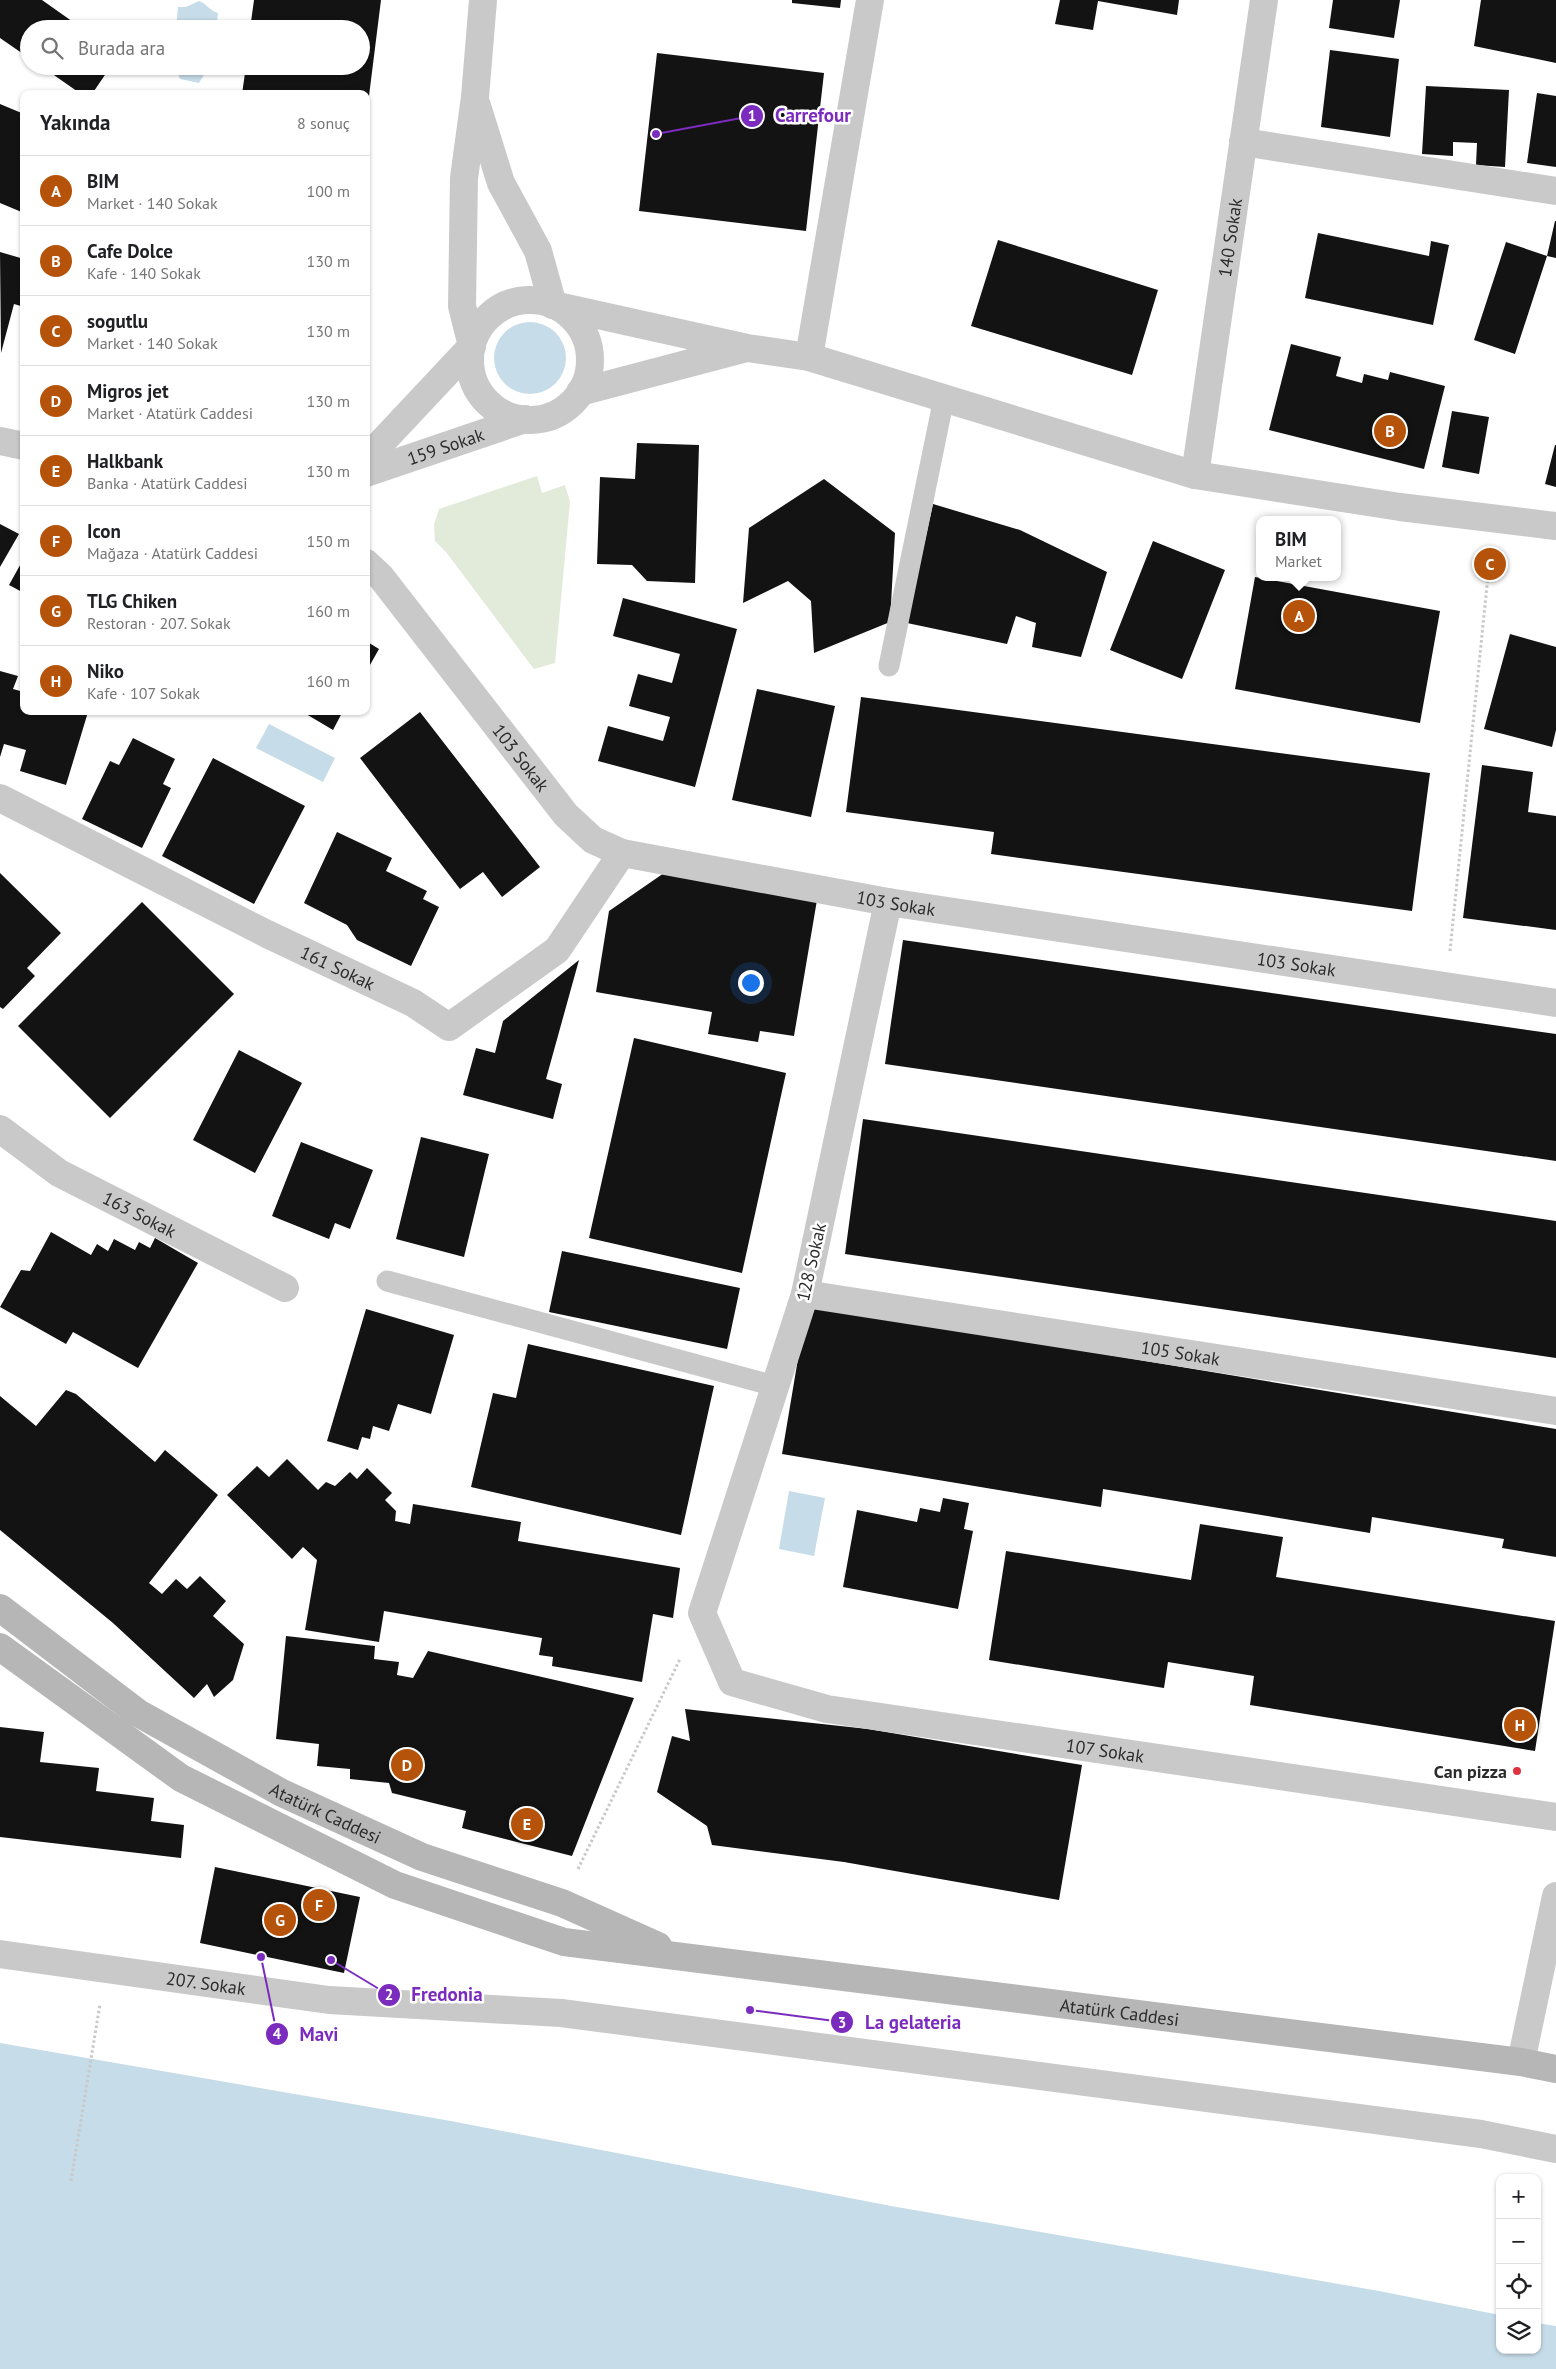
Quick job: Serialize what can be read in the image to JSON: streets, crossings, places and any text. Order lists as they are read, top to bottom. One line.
{"streets":{"main road":["Atatürk Caddesi"],"street":["140 Sokak","159 Sokak","103 Sokak","161 Sokak","163 Sokak","128 Sokak","105 Sokak","107 Sokak","207. Sokak"]},"crossings":[["103 Sokak","161 Sokak"],["103 Sokak","128 Sokak"],["128 Sokak","105 Sokak"],["128 Sokak","107 Sokak"]],"places":["Carrefour","Can pizza","Mavi","Fredonia","La gelateria"],"page":{"search":"Burada ara","heading":["Yakında","8 sonuç"],"list":[{"mark":"A","name":"BIM","note":"Market · 140 Sokak","value":"100 m"},{"mark":"B","name":"Cafe Dolce","note":"Kafe · 140 Sokak","value":"130 m"},{"mark":"C","name":"sogutlu","note":"Market · 140 Sokak","value":"130 m"},{"mark":"D","name":"Migros jet","note":"Market · Atatürk Caddesi","value":"130 m"},{"mark":"E","name":"Halkbank","note":"Banka · Atatürk Caddesi","value":"130 m"},{"mark":"F","name":"Icon","note":"Mağaza · Atatürk Caddesi","value":"150 m"},{"mark":"G","name":"TLG Chiken","note":"Restoran · 207. Sokak","value":"160 m"},{"mark":"H","name":"Niko","note":"Kafe · 107 Sokak","value":"160 m"}],"pins":["B","C","A","H","D","E","F","G"],"popup":["BIM","Market"],"map_buttons":["+","−"]}}
